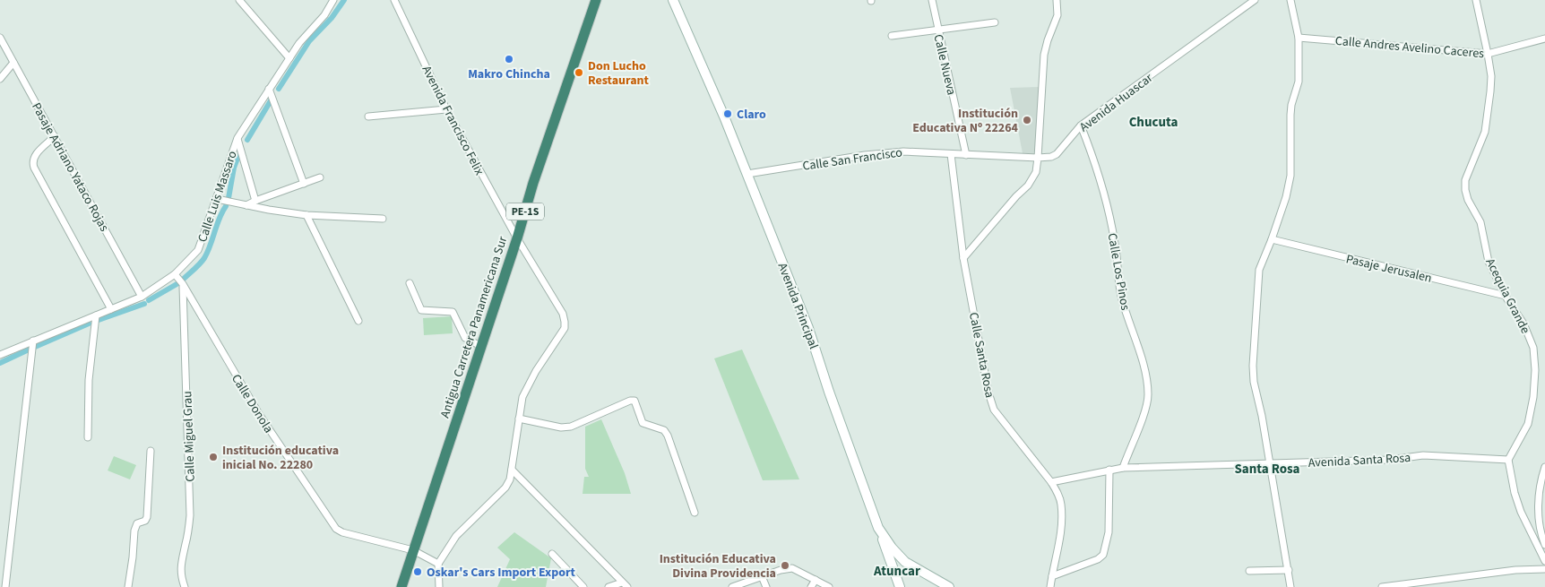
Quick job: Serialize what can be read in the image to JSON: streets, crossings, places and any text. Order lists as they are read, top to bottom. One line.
{"streets":{"highway":["PE-1S","Antigua Carretera Panamericana Sur"],"main road":["Avenida Principal"],"street":["Calle Andres Avelino Caceres","Calle Nueva","Avenida Huascar","Avenida Francisco Felix","Calle San Francisco","Pasaje Adriano Yataco Rojas","Calle Luis Massaro","Pasaje Jerusalen","Calle Los Pinos","Acequia Grande","Calle Santa Rosa","Calle Donola","Calle Miguel Grau","Avenida Santa Rosa"]},"crossings":[["Calle Andres Avelino Caceres","Acequia Grande"],["Calle Nueva","Calle San Francisco"],["Avenida Huascar","Calle San Francisco"],["Avenida Huascar","Calle Los Pinos"],["Avenida Francisco Felix","Antigua Carretera Panamericana Sur"],["Calle San Francisco","Avenida Principal"],["Calle San Francisco","Calle Santa Rosa"],["Pasaje Adriano Yataco Rojas","Calle Luis Massaro"],["Calle Luis Massaro","Calle Donola"],["Pasaje Jerusalen","Acequia Grande"],["Calle Los Pinos","Avenida Santa Rosa"],["Acequia Grande","Avenida Santa Rosa"],["Antigua Carretera Panamericana Sur","Calle Donola"],["Calle Santa Rosa","Avenida Santa Rosa"],["Calle Donola","Calle Miguel Grau"]],"districts":["Chucuta","Santa Rosa","Atuncar"],"places":["Makro Chincha","Don Lucho Restaurant","Claro","Institución Educativa Nº 22264","Institución educativa inicial No. 22280","Institución Educativa Divina Providencia","Oskar's Cars Import Export"]}
